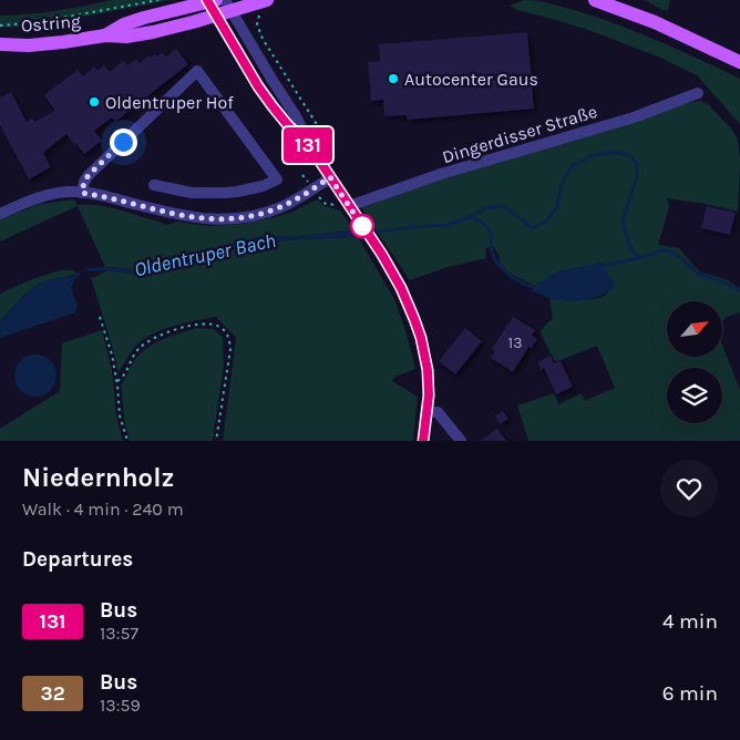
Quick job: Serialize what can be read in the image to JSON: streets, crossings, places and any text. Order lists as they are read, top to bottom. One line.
{"streets":{"main road":["Ostring"],"street":["Dingerdisser Straße"]},"water":["Oldentruper Bach"],"places":["Autocenter Gaus","Oldentruper Hof"],"lines":["bus line 131"],"house_numbers":["13"],"north":"top right","page":{"on_map":"131","heading":[["Niedernholz","Walk · 4 min · 240 m"],"Departures"],"list":[{"mark":"131","name":"Bus","note":"13:57","value":"4 min"},{"mark":"32","name":"Bus","note":"13:59","value":"6 min"}]}}
